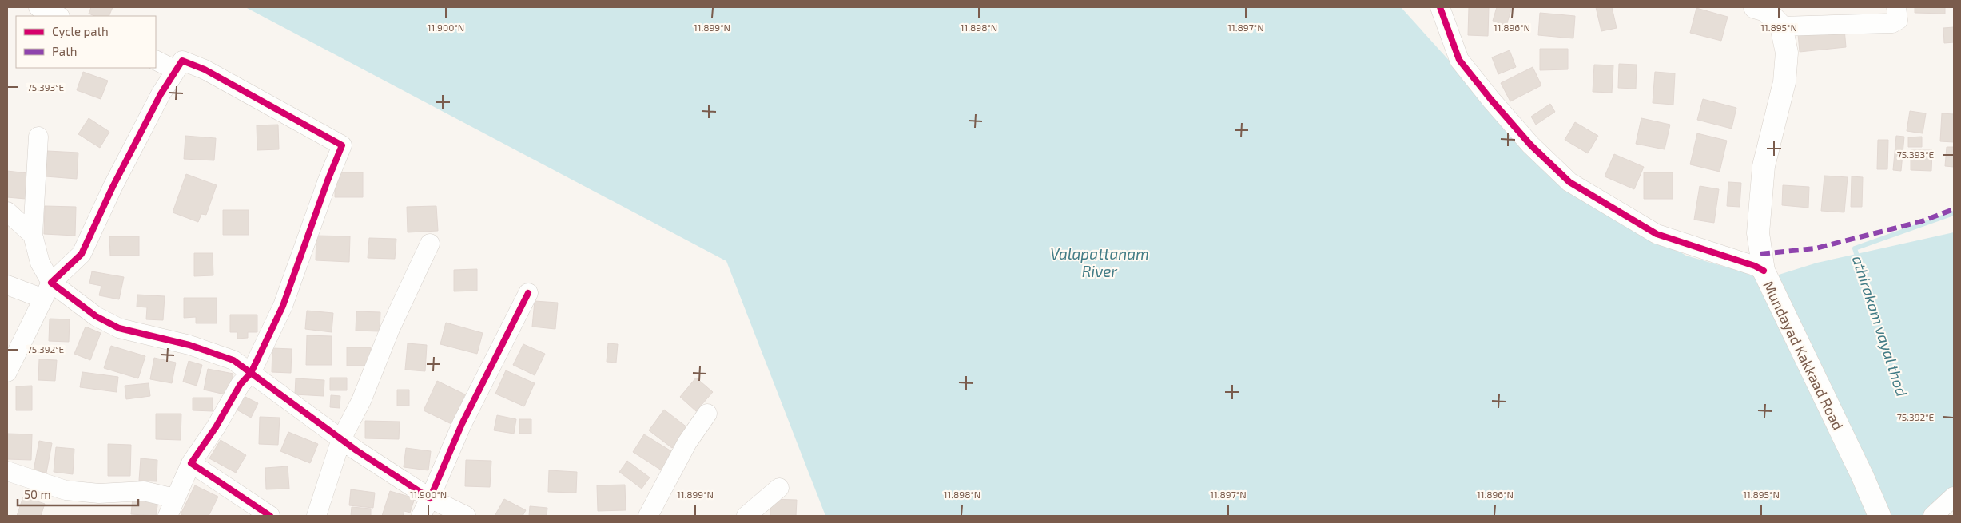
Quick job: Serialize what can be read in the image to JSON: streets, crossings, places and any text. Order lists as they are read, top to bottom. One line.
{"streets":{"main road":["Mundayad Kakkaad Road"]},"water":["Valapattanam River","athirakam vayal thod"],"legend":["Cycle path","Path"],"scale_bar":"50 m","coordinates":["11.900°N","11.899°N","11.898°N","11.897°N","11.896°N","11.895°N","75.393°E","75.392°E"]}
